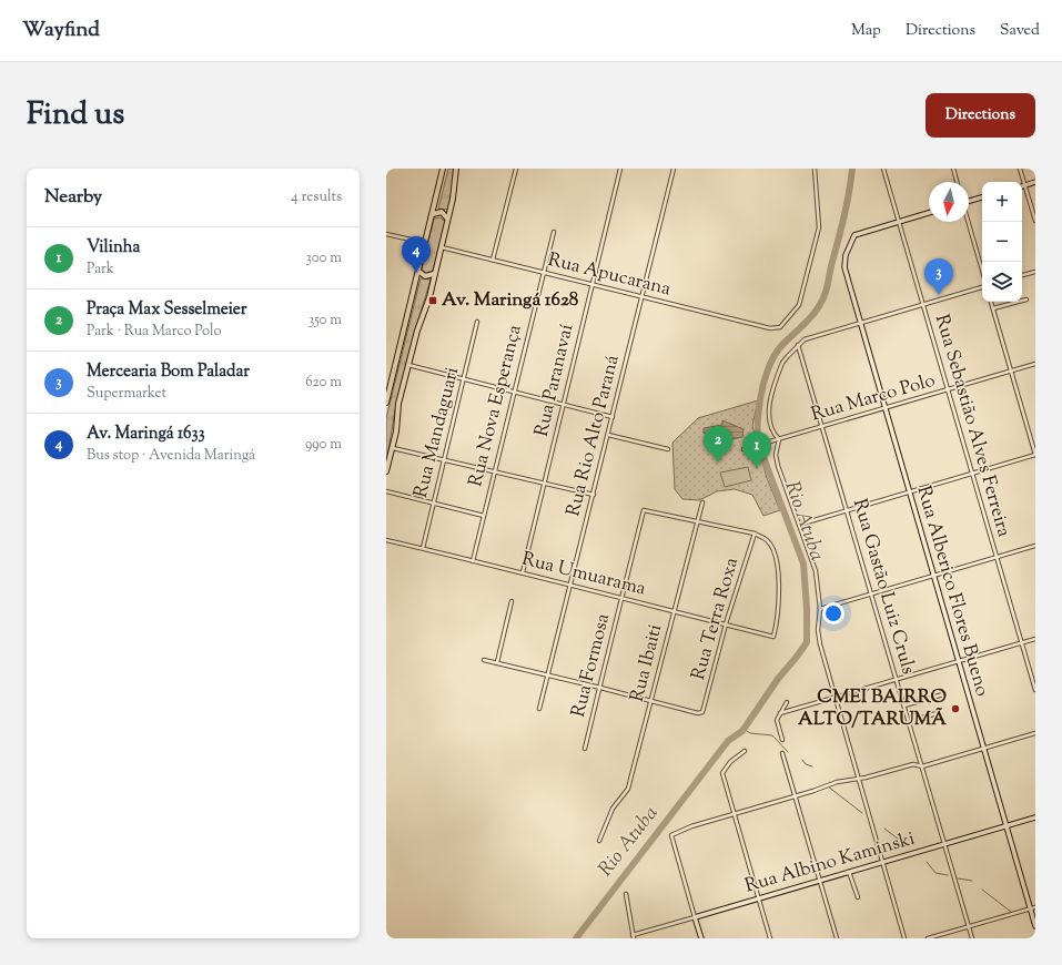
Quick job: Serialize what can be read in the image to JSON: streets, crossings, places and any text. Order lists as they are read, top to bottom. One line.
{"streets":{"street":["Rua Apucarana","Rua Paranavaí","Rua Marco Polo","Rua Nova Esperança","Rua Sebastião Alves Ferreira","Rua Mandaguari","Rua Rio Alto Paraná","Rua Umuarama","Rua Gastão Luiz Cruls","Rua Alberico Flores Bueno","Rua Terra Roxa","Rua Ibaiti","Rua Formosa","Rua Albino Kaminski"]},"crossings":[["Rua Apucarana","Rua Paranavaí"],["Rua Apucarana","Rua Nova Esperança"],["Rua Apucarana","Rua Rio Alto Paraná"],["Rua Paranavaí","Rua Umuarama"],["Rua Marco Polo","Rua Sebastião Alves Ferreira"],["Rua Marco Polo","Rua Gastão Luiz Cruls"],["Rua Marco Polo","Rua Alberico Flores Bueno"],["Rua Nova Esperança","Rua Umuarama"],["Rua Sebastião Alves Ferreira","Rua Alberico Flores Bueno"],["Rua Mandaguari","Rua Umuarama"],["Rua Rio Alto Paraná","Rua Umuarama"],["Rua Umuarama","Rua Terra Roxa"],["Rua Umuarama","Rua Ibaiti"],["Rua Umuarama","Rua Formosa"],["Rua Gastão Luiz Cruls","Rua Albino Kaminski"],["Rua Alberico Flores Bueno","Rua Albino Kaminski"],["Rua Terra Roxa","Rua Ibaiti"],["Rua Ibaiti","Rua Formosa"]],"water":["Rio Atuba"],"places":{"transit":["Av. Maringá 1628"],"other":["CMEI BAIRRO ALTO/TARUMÃ"]},"north":"bottom","page":{"header":"Wayfind","nav":["Map","Directions","Saved"],"title":"Find us","buttons":"Directions","heading":["Nearby","4 results"],"map_buttons":["+","−"],"list":[{"mark":"1","name":"Vilinha","note":"Park","value":"300 m"},{"mark":"2","name":"Praça Max Sesselmeier","note":"Park · Rua Marco Polo","value":"350 m"},{"mark":"3","name":"Mercearia Bom Paladar","note":"Supermarket","value":"620 m"},{"mark":"4","name":"Av. Maringá 1633","note":"Bus stop · Avenida Maringá","value":"990 m"}],"pins":["4","3","2","1"]}}
